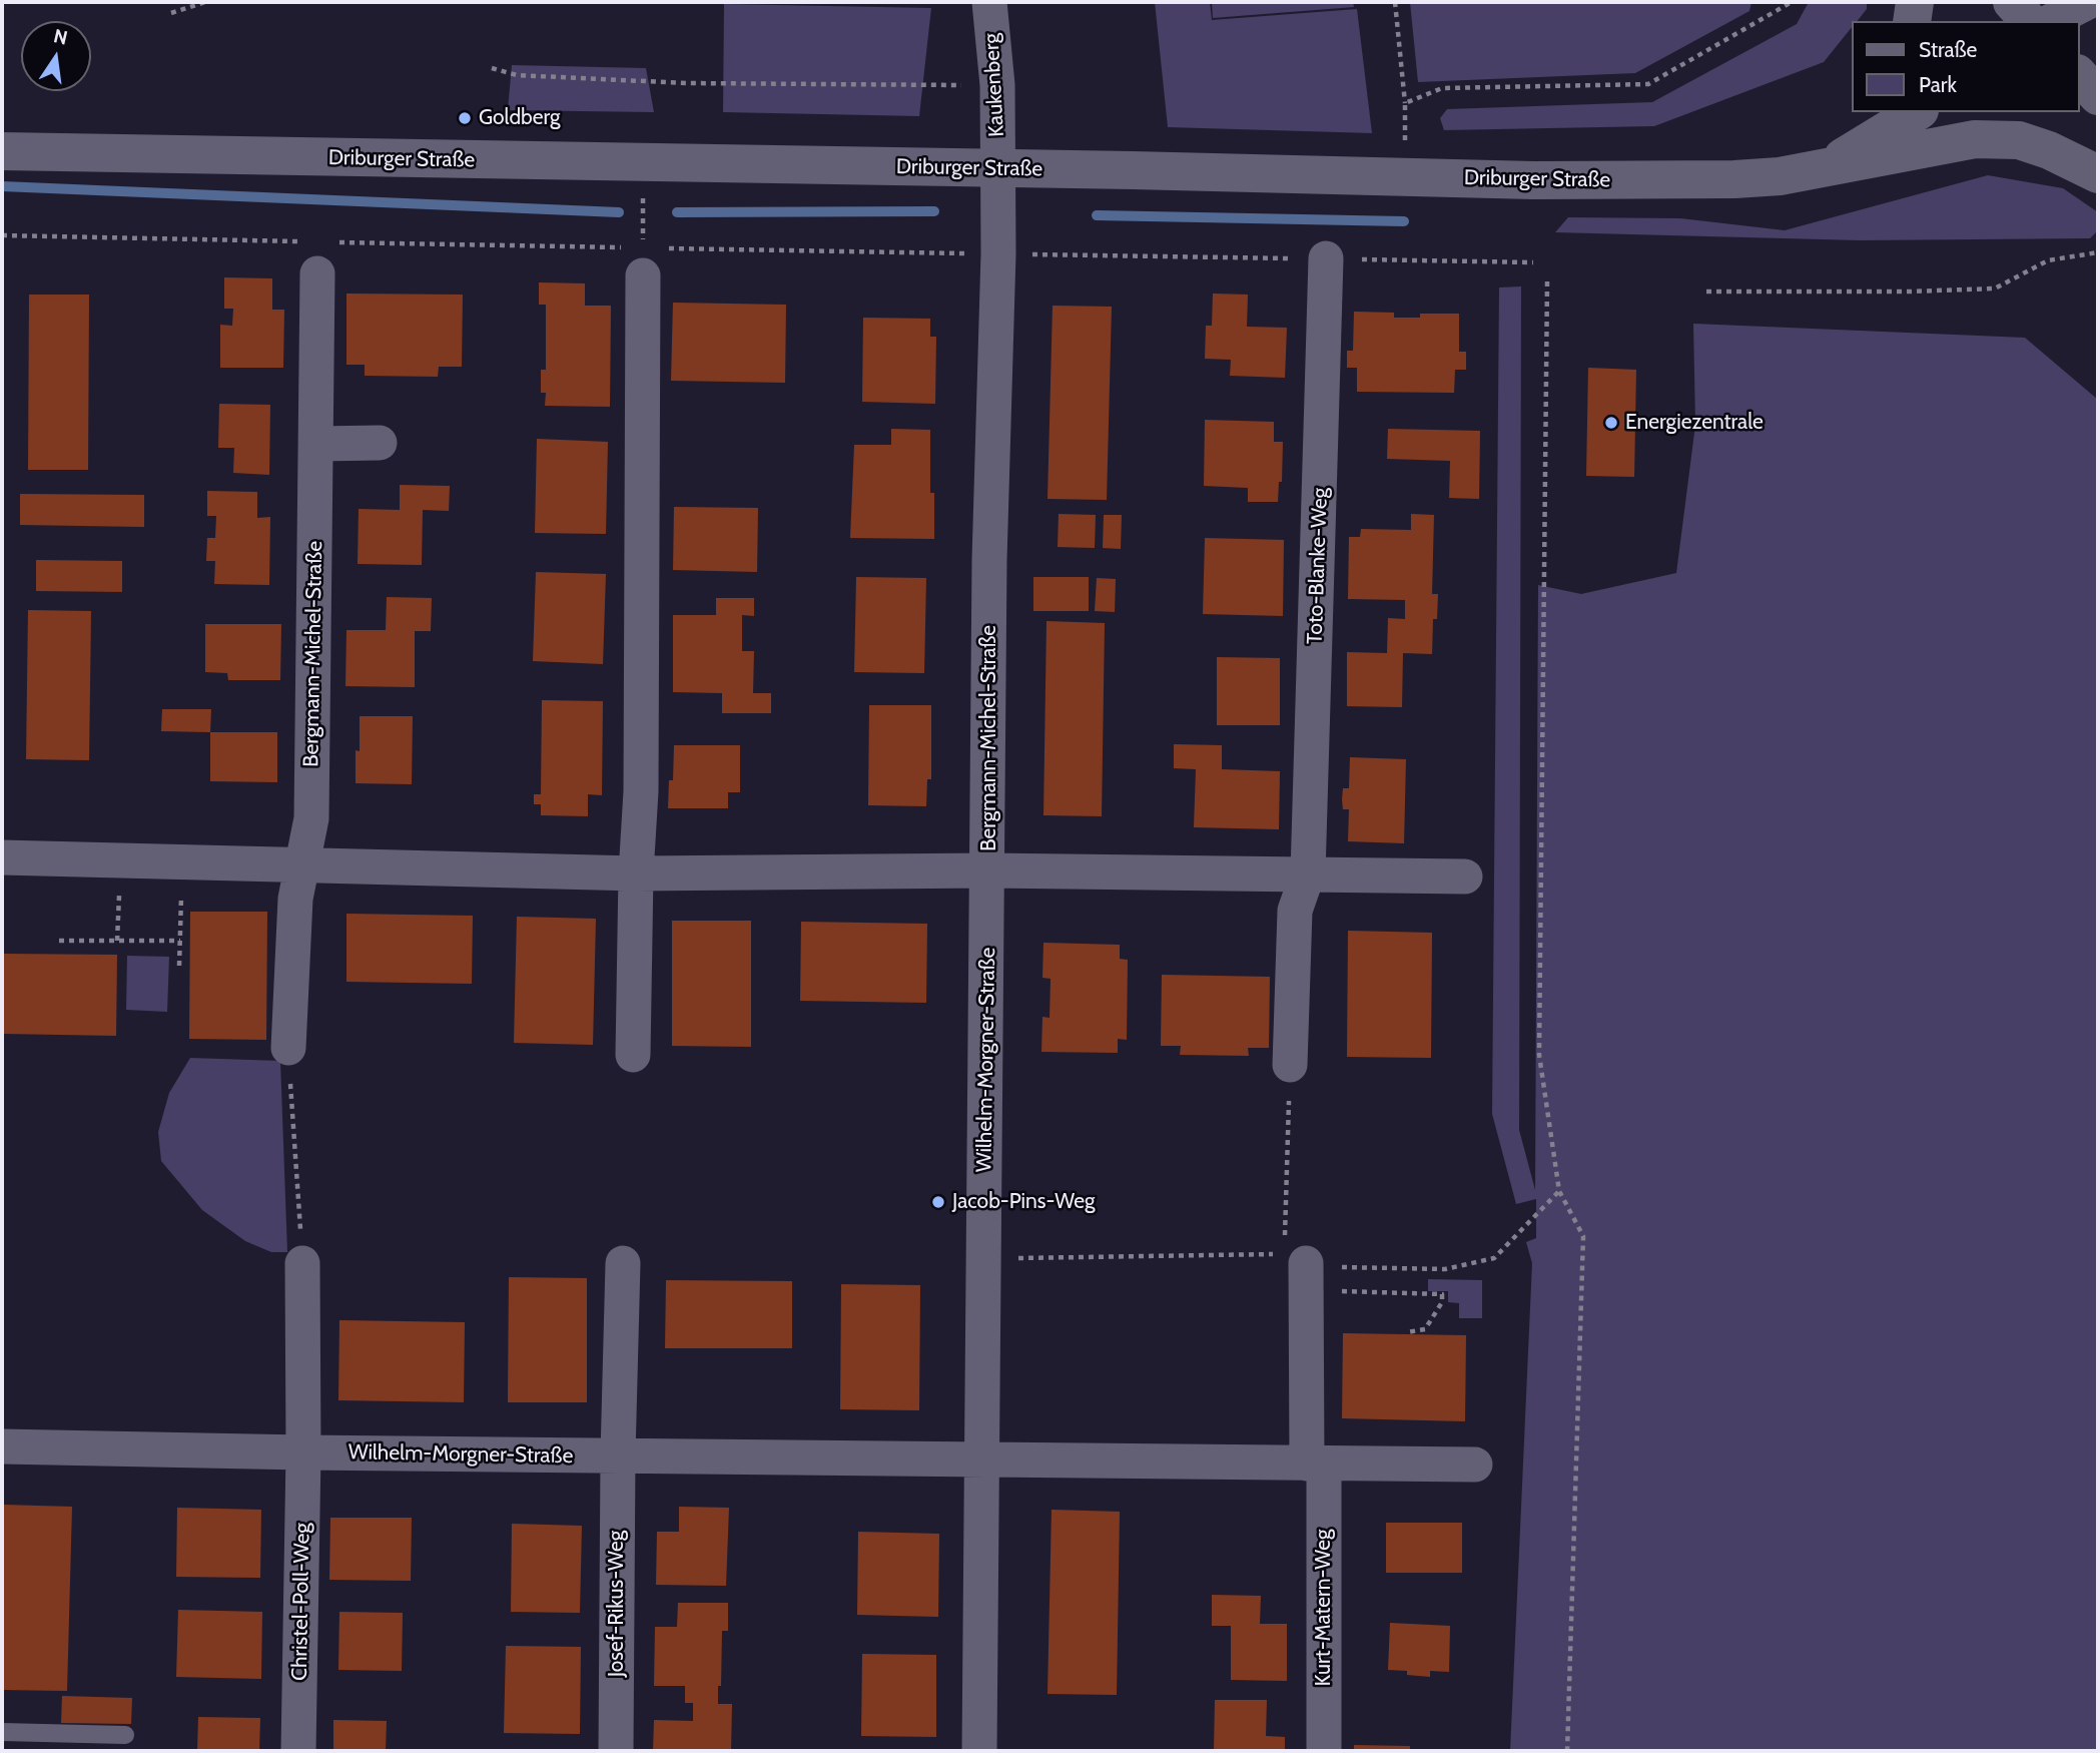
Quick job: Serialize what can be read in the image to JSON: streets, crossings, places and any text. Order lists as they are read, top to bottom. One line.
{"streets":{"main road":["Driburger Straße"],"street":["Kaukenberg","Toto-Blanke-Weg","Bergmann-Michel-Straße","Wilhelm-Morgner-Straße","Christel-Poll-Weg","Josef-Rikus-Weg","Kurt-Matern-Weg"]},"crossings":[["Kaukenberg","Driburger Straße"],["Kaukenberg","Bergmann-Michel-Straße"],["Bergmann-Michel-Straße","Wilhelm-Morgner-Straße"],["Wilhelm-Morgner-Straße","Christel-Poll-Weg"],["Wilhelm-Morgner-Straße","Josef-Rikus-Weg"],["Wilhelm-Morgner-Straße","Kurt-Matern-Weg"]],"places":["Goldberg","Energiezentrale","Jacob-Pins-Weg"],"legend":["Straße","Park"],"north":"top"}
